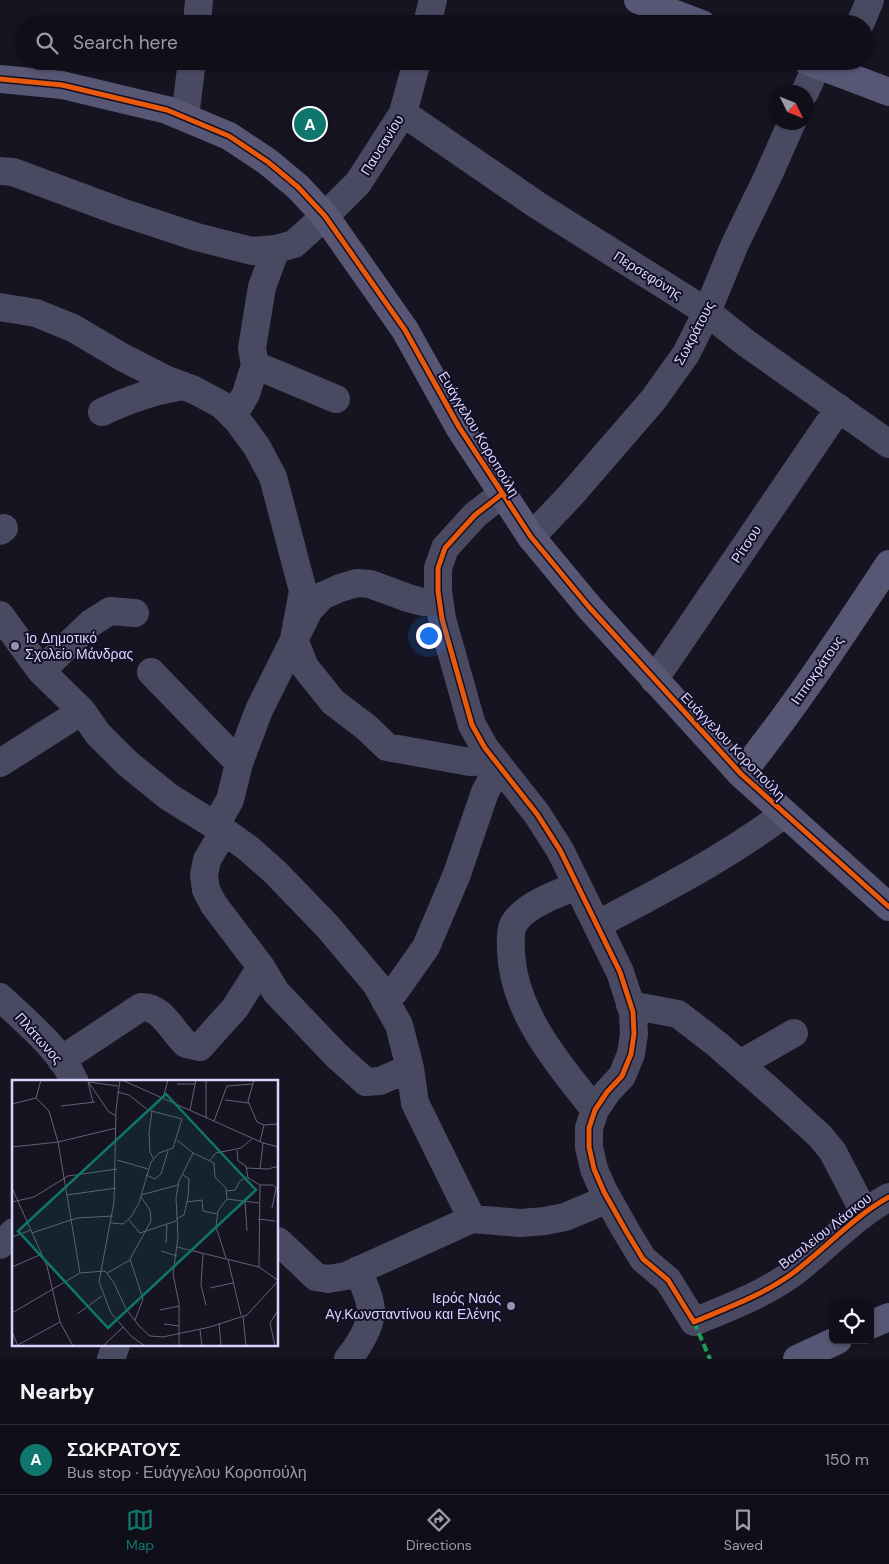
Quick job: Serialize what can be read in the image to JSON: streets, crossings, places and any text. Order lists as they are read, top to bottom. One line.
{"streets":{"street":["Παυσανίου","Περσεφόνης","Σωκράτους","Ευάγγελου Κοροπούλη","Ρίτσου","Ιπποκράτους","Πλάτωνος","Βασιλείου Λάσκου"]},"crossings":[["Παυσανίου","Περσεφόνης"],["Παυσανίου","Ευάγγελου Κοροπούλη"],["Περσεφόνης","Σωκράτους"],["Περσεφόνης","Ρίτσου"],["Σωκράτους","Ευάγγελου Κοροπούλη"],["Ευάγγελου Κοροπούλη","Ρίτσου"],["Ευάγγελου Κοροπούλη","Ιπποκράτους"]],"places":["1ο Δημοτικό Σχολείο Μάνδρας","Ιερός Ναός Αγ.Κωνσταντίνου και Ελένης"],"north":"bottom right","page":{"search":"Search here","pins":"A","heading":"Nearby","list":[{"mark":"A","name":"ΣΩΚΡΑΤΟΥΣ","note":"Bus stop · Ευάγγελου Κοροπούλη","value":"150 m"}],"nav":["Map","Directions","Saved"]}}
